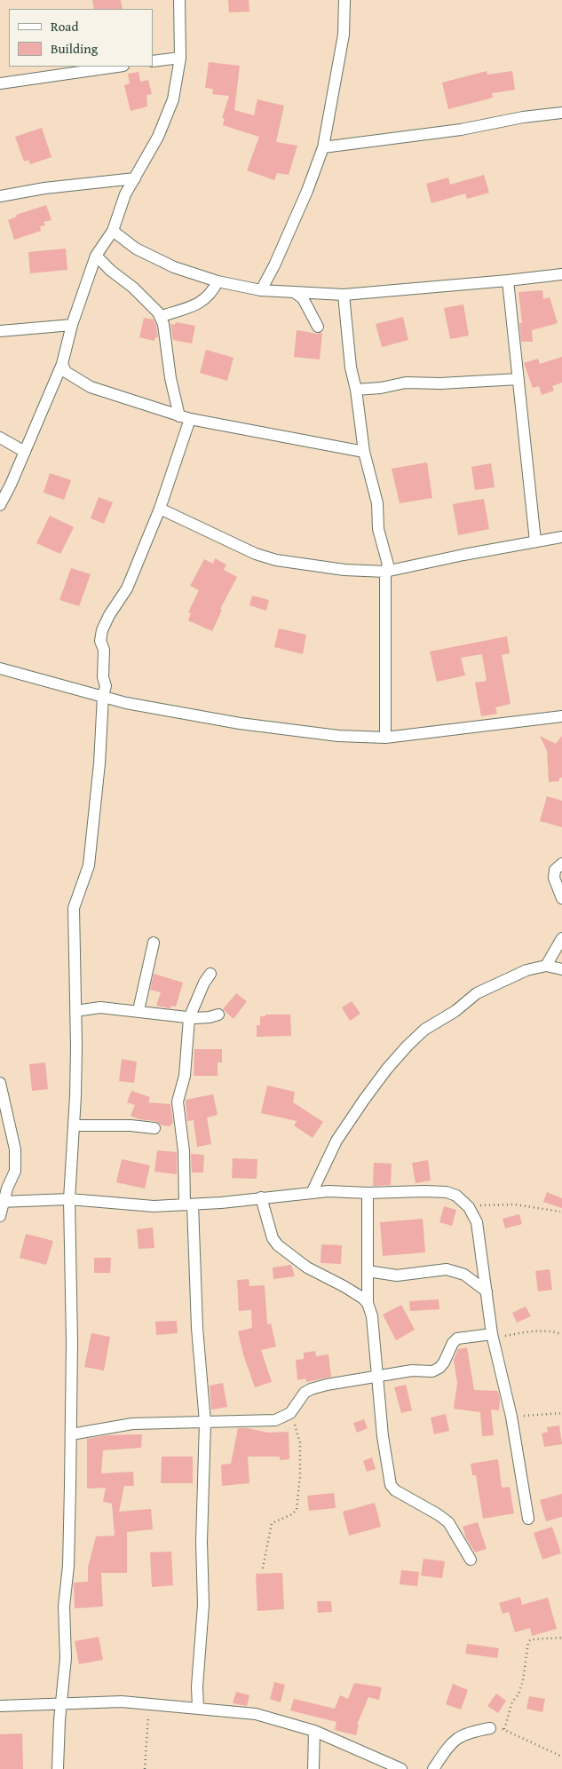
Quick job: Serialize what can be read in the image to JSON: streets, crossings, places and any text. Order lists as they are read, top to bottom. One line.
{"legend":["Road","Building"]}
